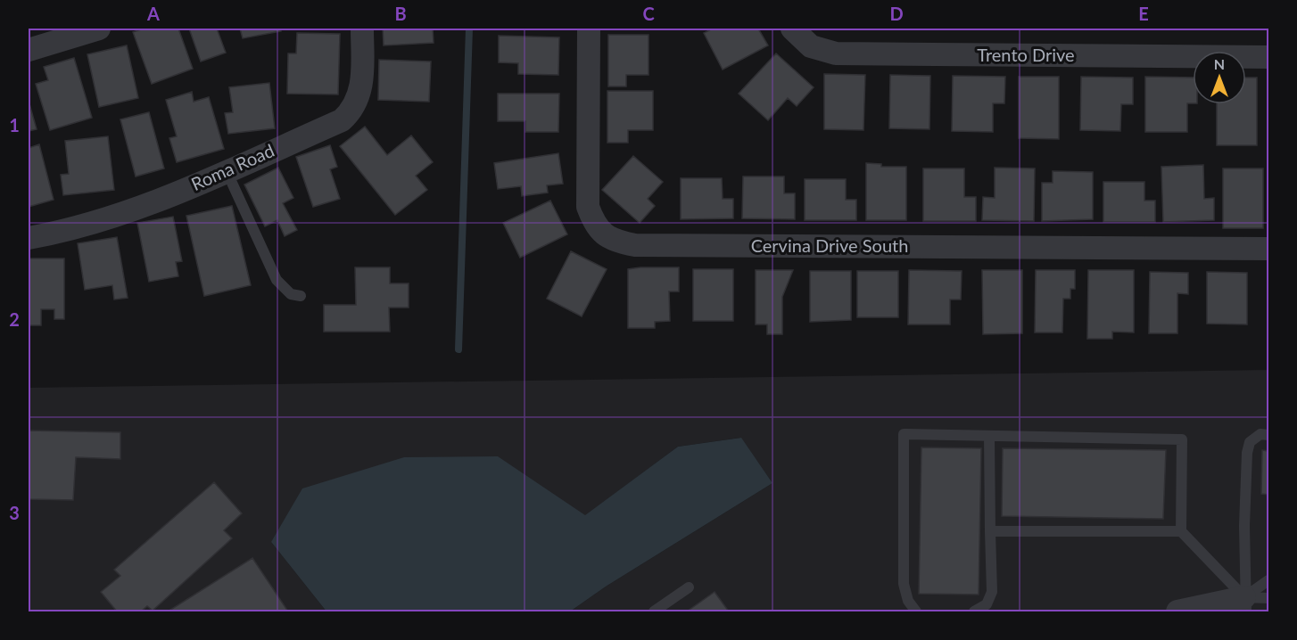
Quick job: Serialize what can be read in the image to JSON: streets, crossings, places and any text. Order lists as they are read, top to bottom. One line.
{"streets":{"street":["Trento Drive","Roma Road","Cervina Drive South"]},"north":"top","grid":{"columns":["A","B","C","D","E"],"rows":["1","2","3"]}}
